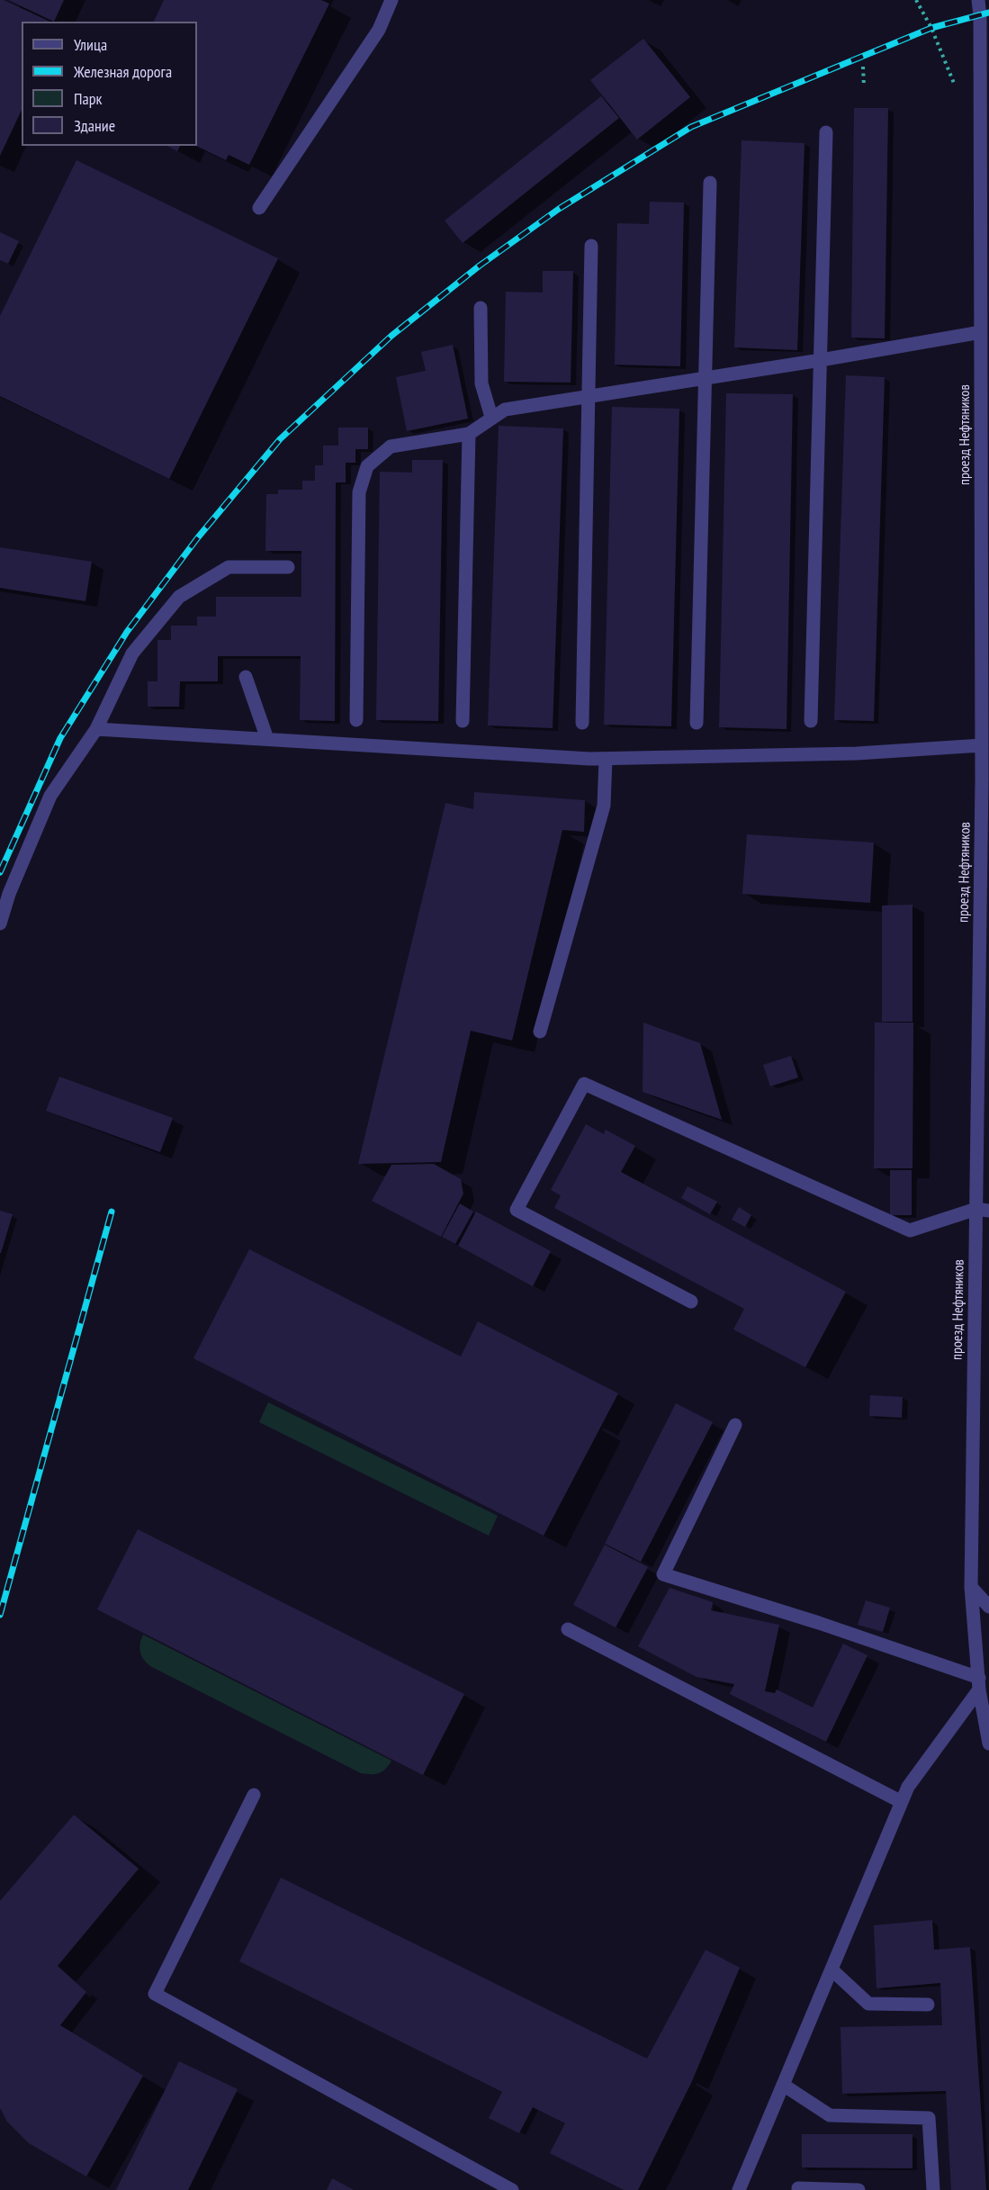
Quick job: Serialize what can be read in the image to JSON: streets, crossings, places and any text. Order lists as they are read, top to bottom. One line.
{"streets":{"street":["проезд Нефтяников"]},"legend":["Улица","Железная дорога","Парк","Здание"]}
